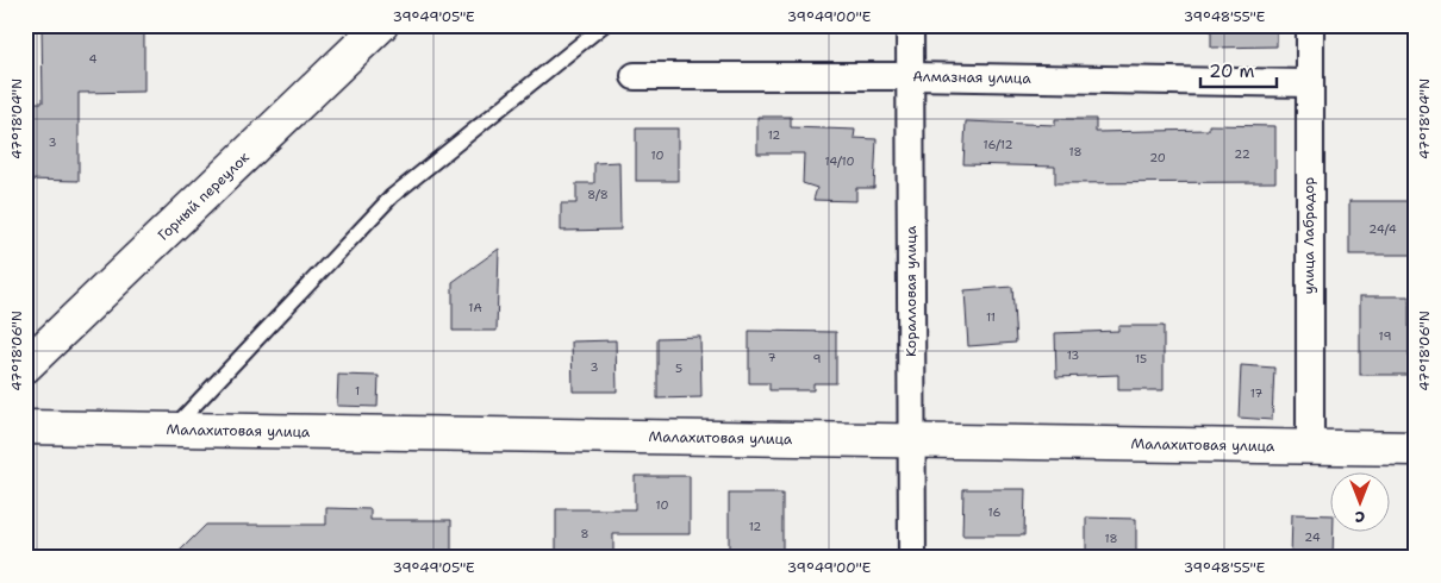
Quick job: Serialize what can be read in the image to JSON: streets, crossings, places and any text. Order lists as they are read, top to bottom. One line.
{"streets":{"street":["Алмазная улица","Горный переулок","улица Лабрадор","Коралловая улица","Малахитовая улица"]},"crossings":[["Алмазная улица","улица Лабрадор"],["Алмазная улица","Коралловая улица"],["улица Лабрадор","Малахитовая улица"],["Коралловая улица","Малахитовая улица"]],"house_numbers":["4","12","3","16/12","18","22","10","20","14/10","8/8","24/4","1А","11","19","13","7","9","15","3","5","1","17","10","16","12","8","24","18"],"scale_bar":"20 m","north":"bottom","coordinates":["39°49'05\"E","39°49'00\"E","39°48'55\"E","47°18'04\"N","47°18'06\"N"]}
